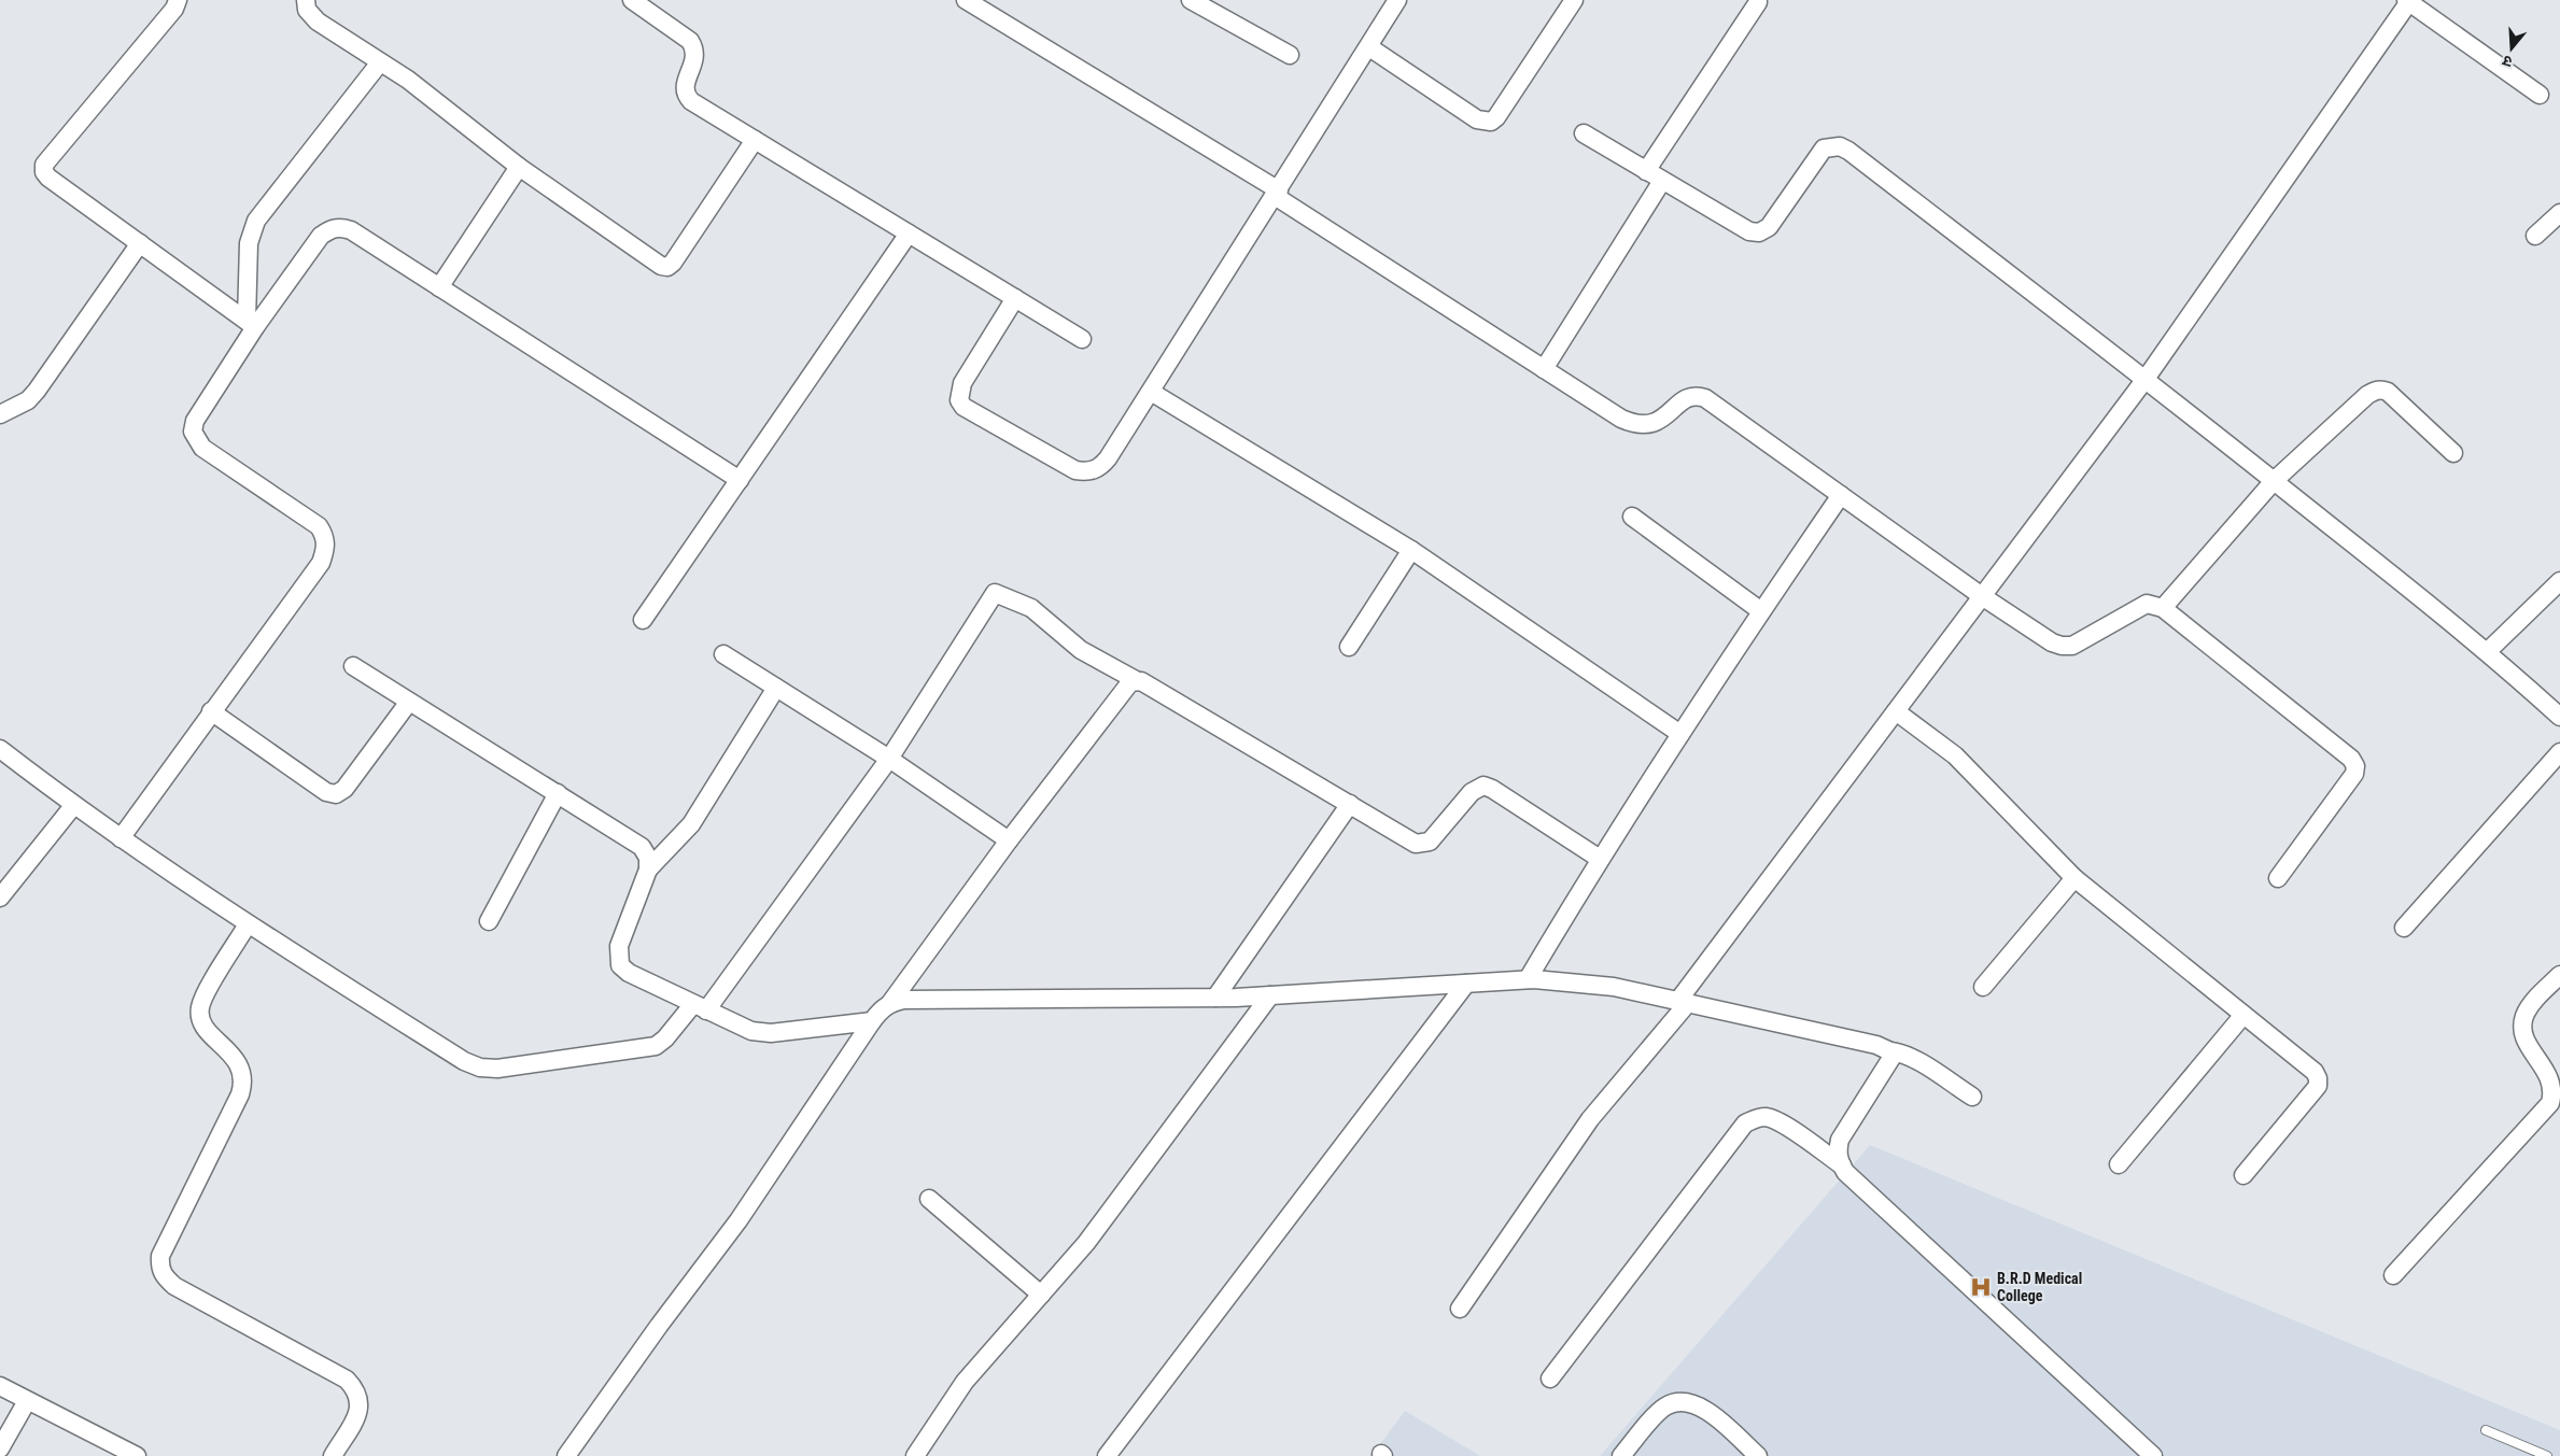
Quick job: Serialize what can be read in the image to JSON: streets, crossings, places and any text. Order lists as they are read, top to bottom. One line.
{"places":{"hospital":["B.R.D Medical College"]},"north":"bottom"}
